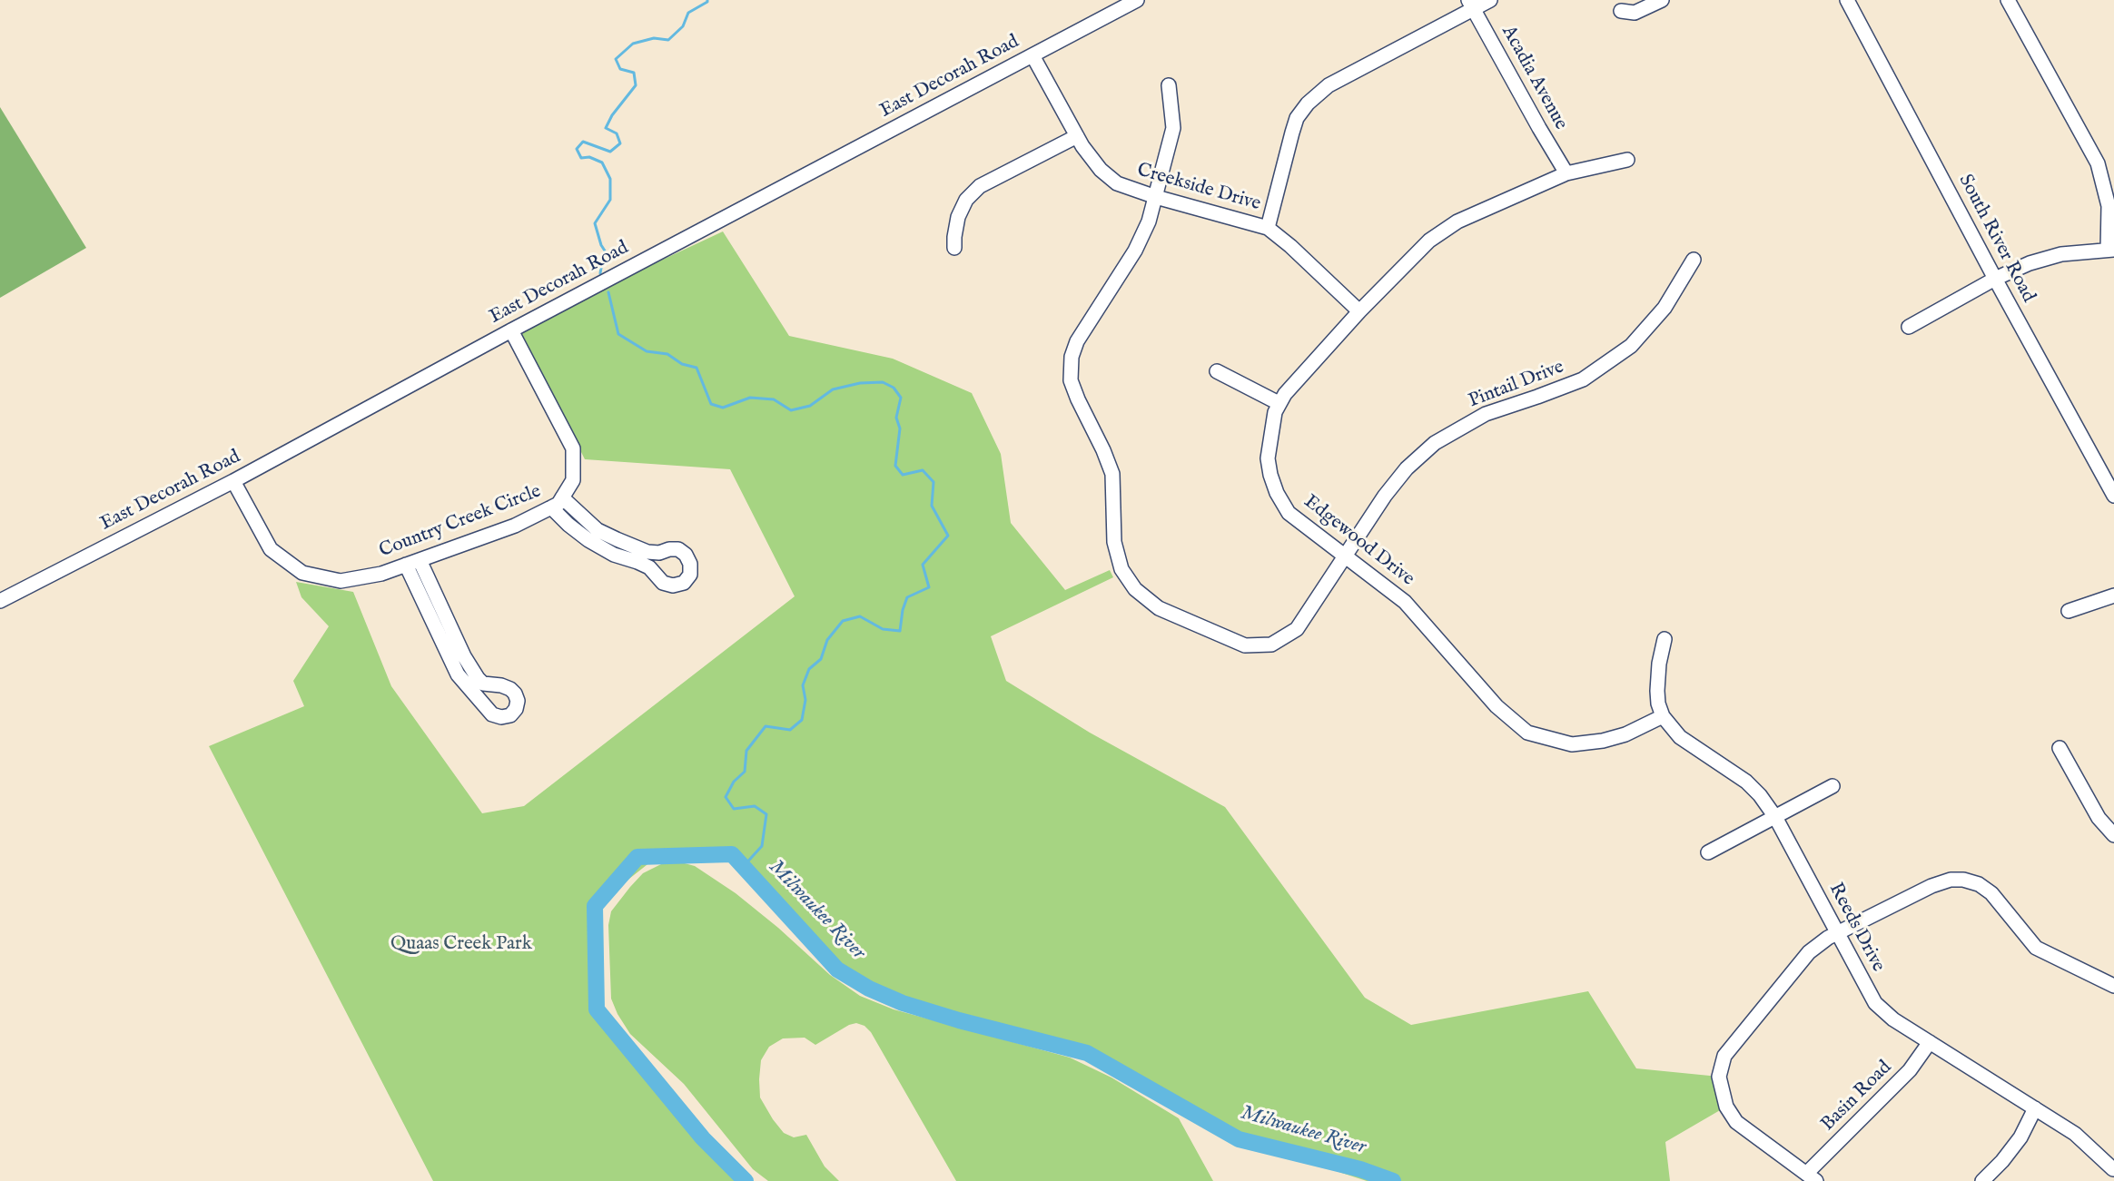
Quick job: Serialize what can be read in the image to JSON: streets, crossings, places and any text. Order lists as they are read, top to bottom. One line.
{"streets":{"street":["East Decorah Road","Acadia Avenue","Creekside Drive","South River Road","Pintail Drive","Country Creek Circle","Edgewood Drive","Reeds Drive","Basin Road"]},"crossings":[["East Decorah Road","Creekside Drive"],["East Decorah Road","Country Creek Circle"],["Acadia Avenue","Edgewood Drive"],["Creekside Drive","Pintail Drive"],["Creekside Drive","Edgewood Drive"],["Pintail Drive","Edgewood Drive"],["Edgewood Drive","Reeds Drive"],["Reeds Drive","Basin Road"]],"water":["Milwaukee River"],"parks":["Quaas Creek Park"]}
